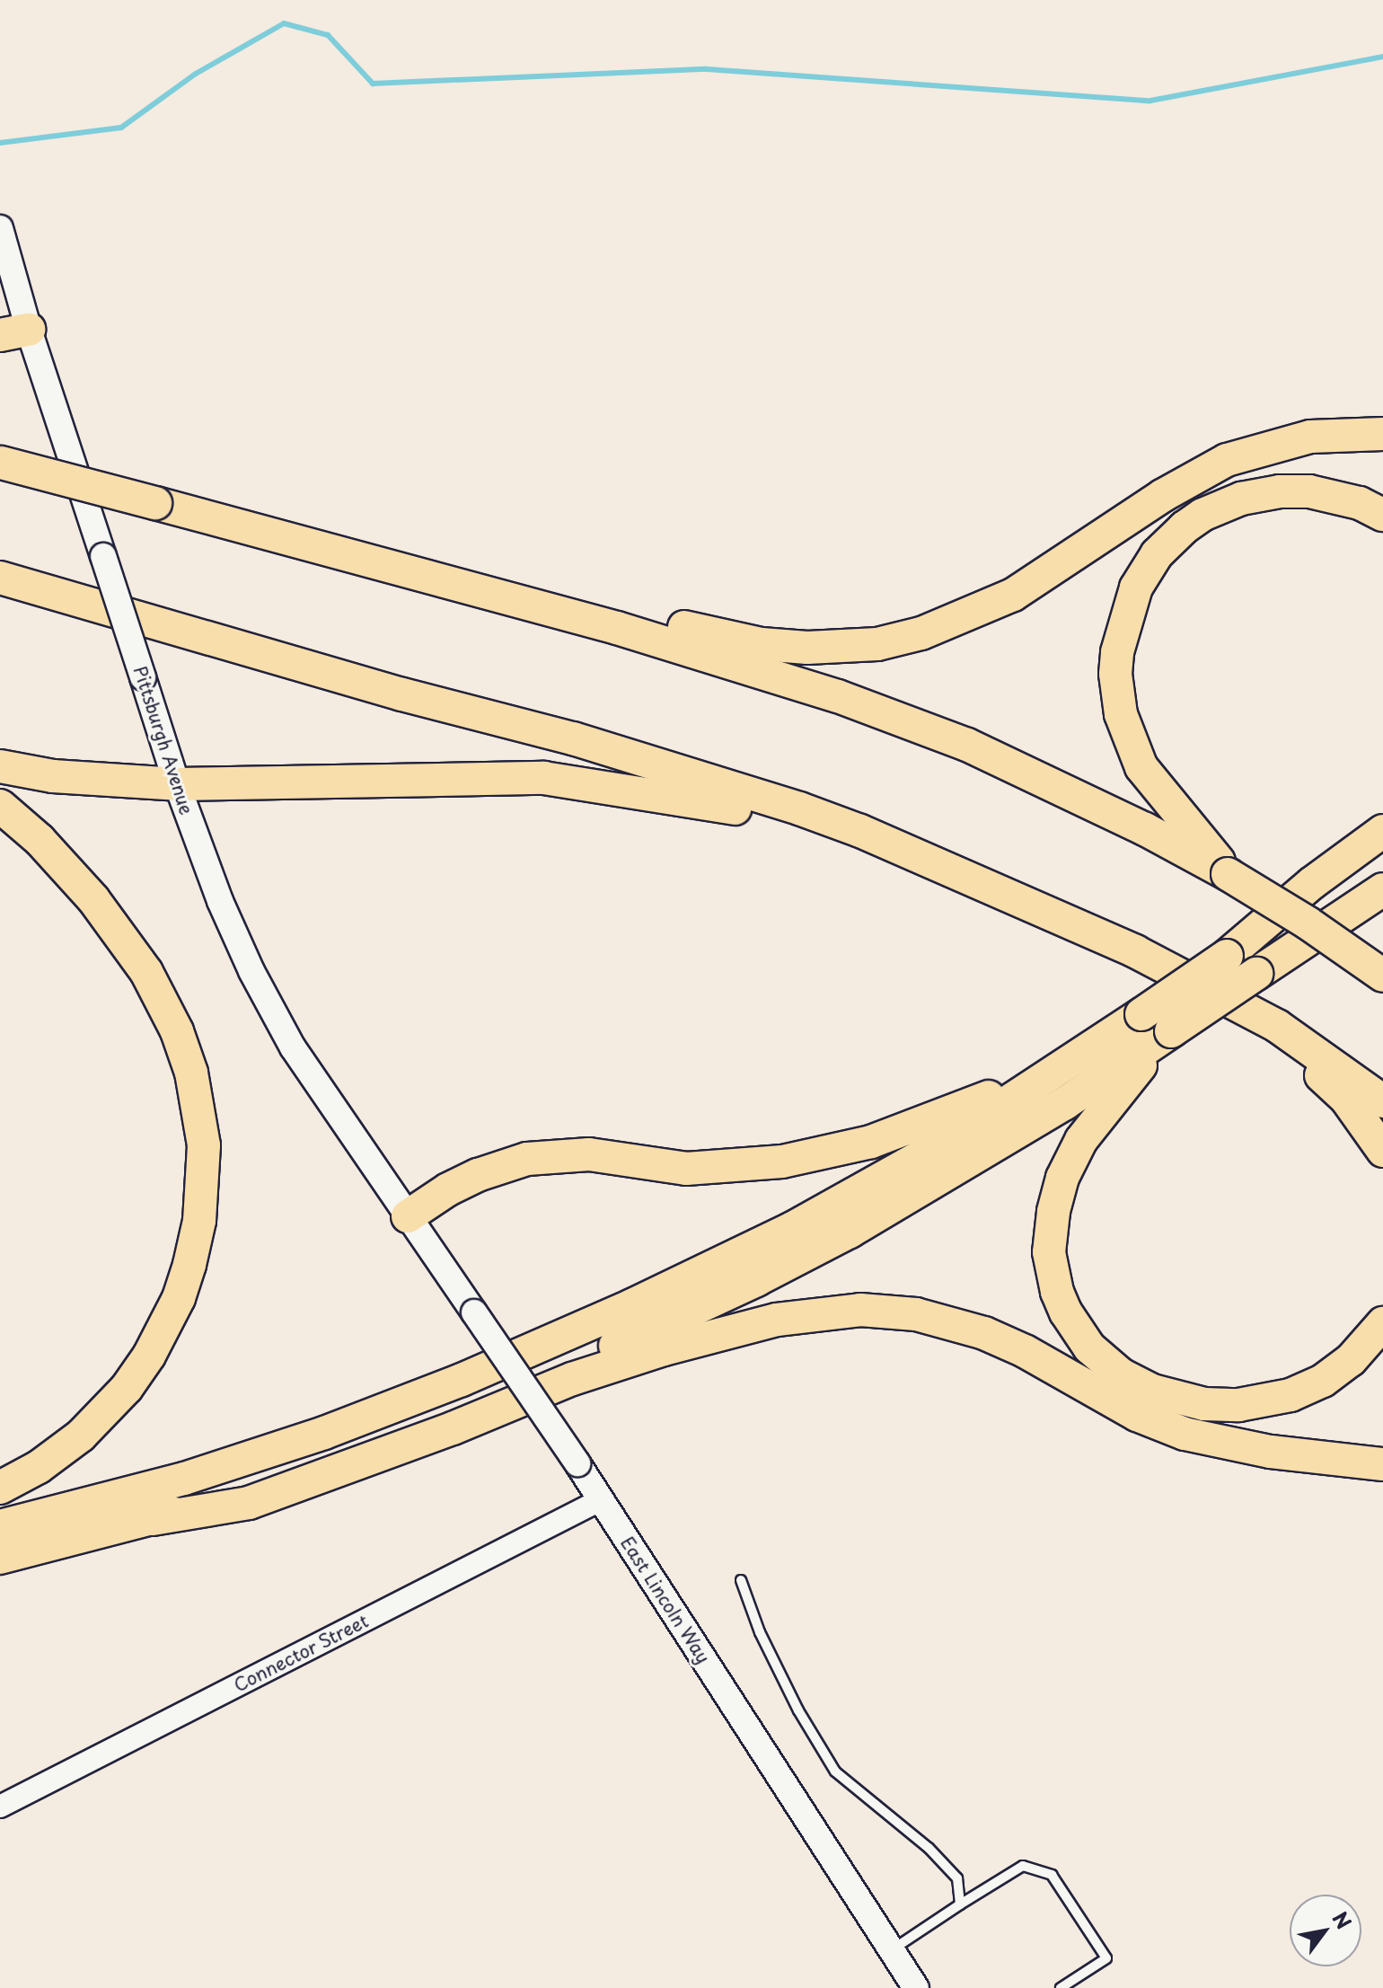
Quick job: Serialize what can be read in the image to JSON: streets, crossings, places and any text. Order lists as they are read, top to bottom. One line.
{"streets":{"main road":["Pittsburgh Avenue","East Lincoln Way"],"street":["Connector Street"]},"crossings":[["Pittsburgh Avenue","East Lincoln Way"],["East Lincoln Way","Connector Street"]],"north":"top right"}
